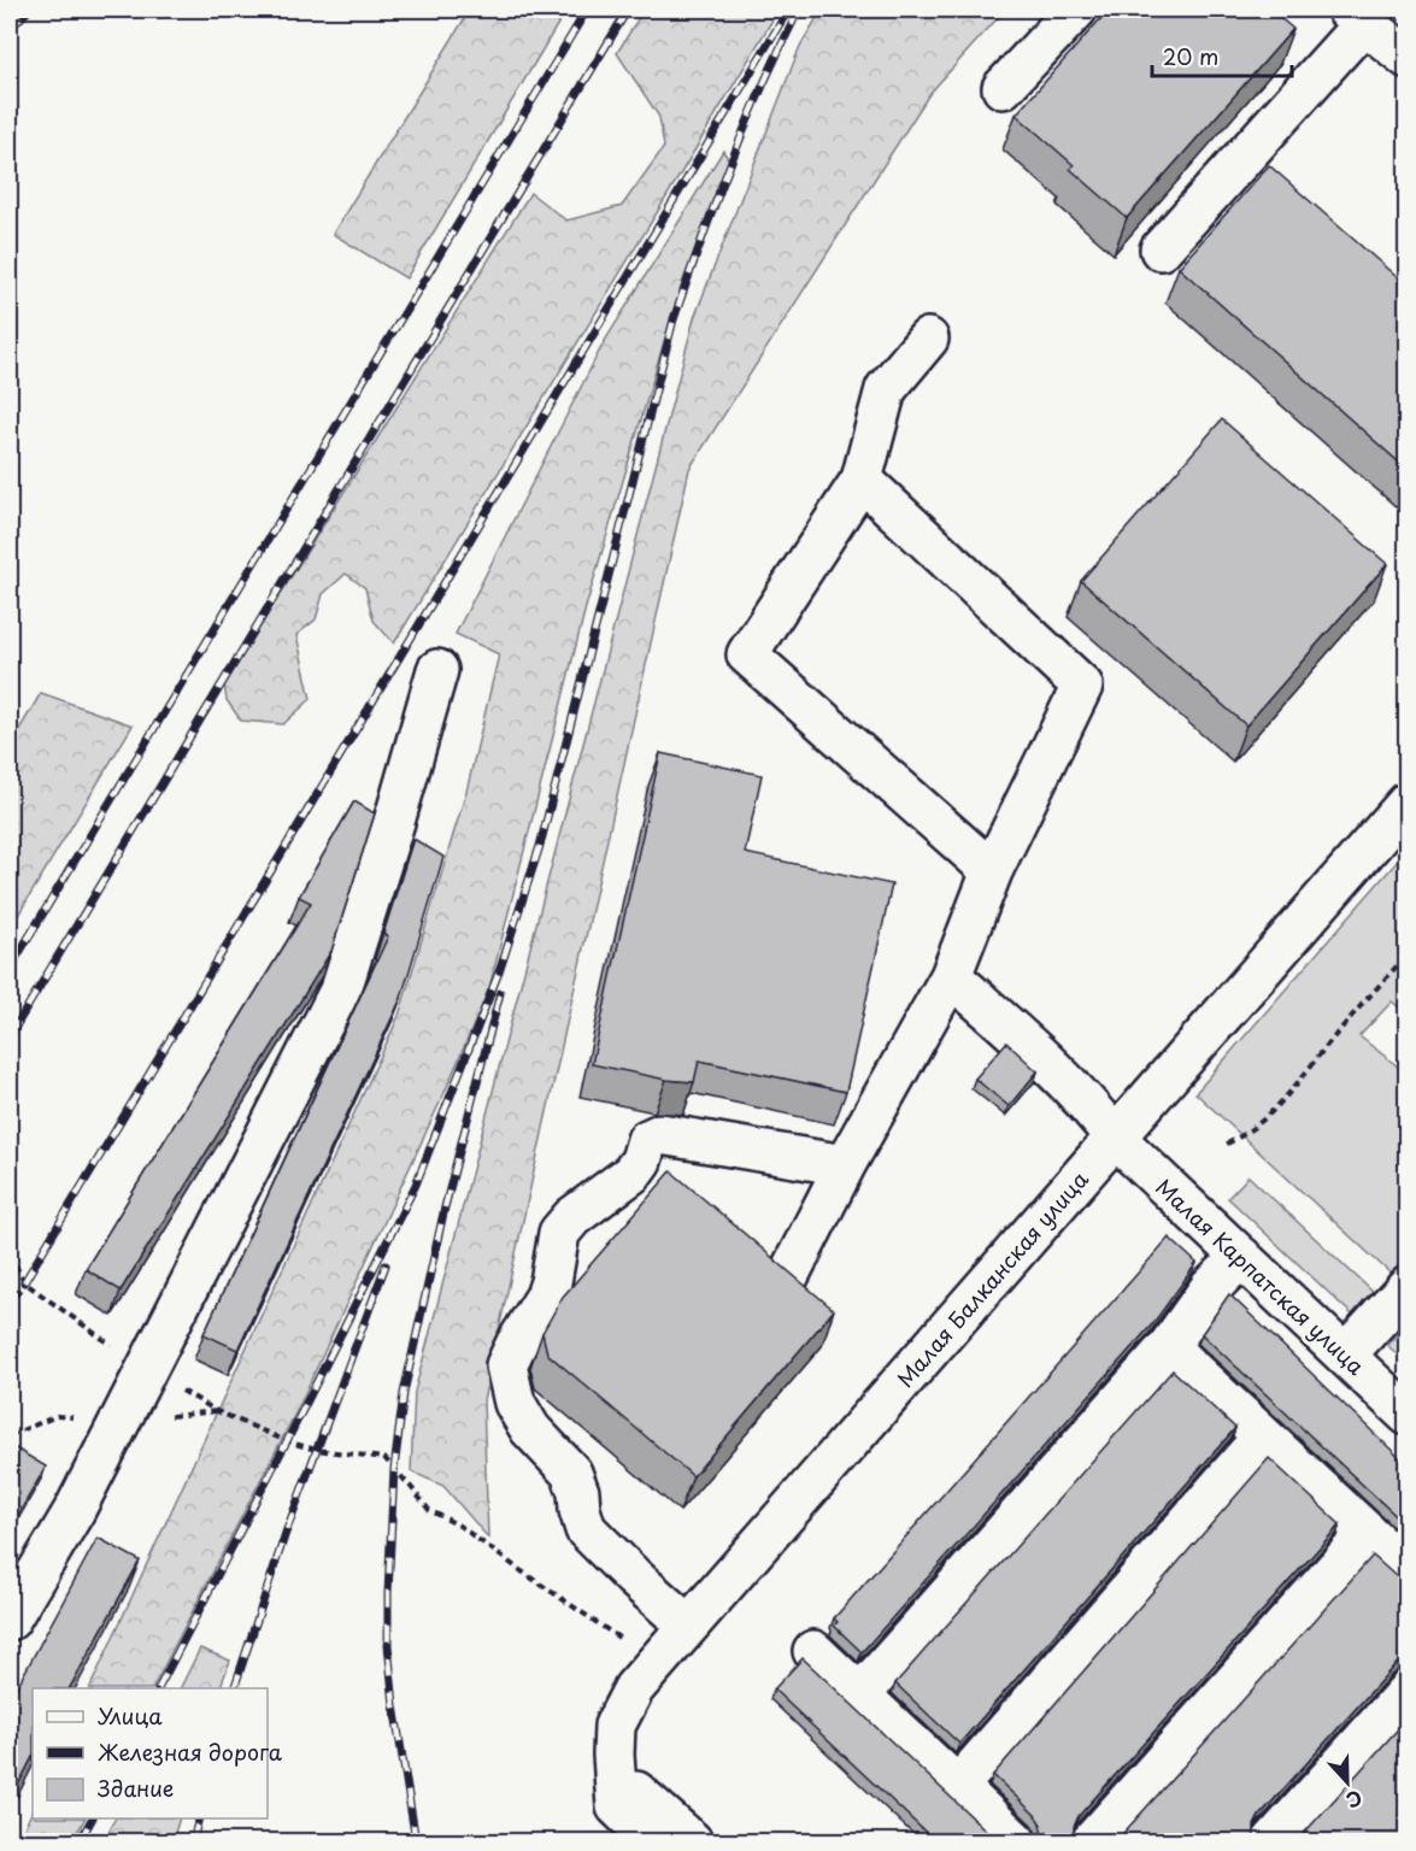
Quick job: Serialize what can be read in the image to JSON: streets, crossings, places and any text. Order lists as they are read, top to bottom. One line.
{"streets":{"street":["Малая Карпатская улица","Малая Балканская улица"]},"crossings":[["Малая Карпатская улица","Малая Балканская улица"]],"legend":["Улица","Железная дорога","Здание"],"scale_bar":"20 m","north":"bottom"}
